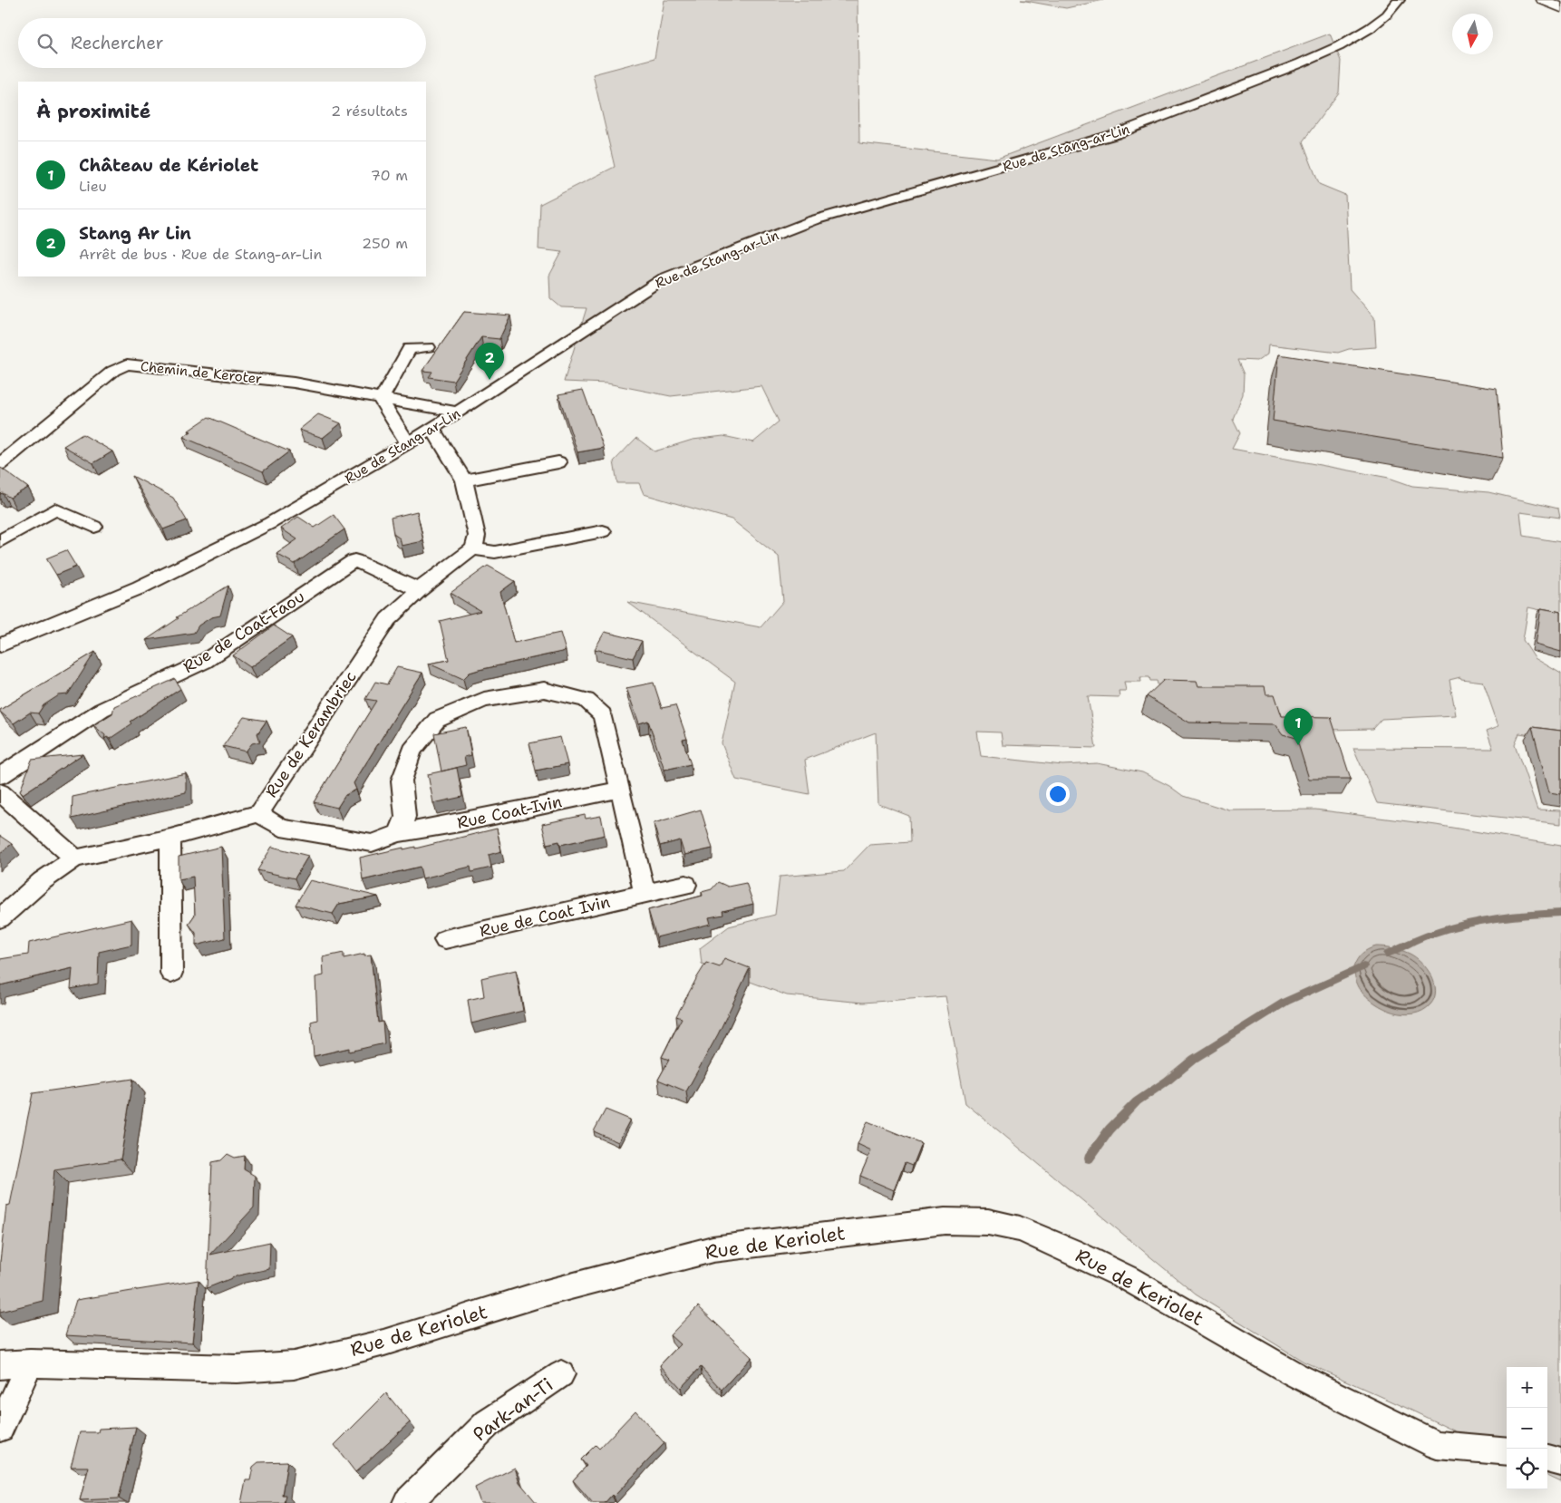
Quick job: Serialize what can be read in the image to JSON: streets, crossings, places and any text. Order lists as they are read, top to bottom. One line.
{"streets":{"street":["Rue de Stang-ar-Lin","Chemin de Keroter","Rue de Coat-Faou","Rue de Kerambriec","Rue Coat-Ivin","Rue de Coat Ivin","Rue de Keriolet","Park-an-Ti"]},"crossings":[["Rue de Stang-ar-Lin","Chemin de Keroter"],["Rue de Coat-Faou","Rue de Kerambriec"],["Rue de Kerambriec","Rue Coat-Ivin"]],"north":"bottom","page":{"search":"Rechercher","heading":["À proximité","2 résultats"],"list":[{"mark":"1","name":"Château de Kériolet","note":"Lieu","value":"70 m"},{"mark":"2","name":"Stang Ar Lin","note":"Arrêt de bus · Rue de Stang-ar-Lin","value":"250 m"}],"pins":["2","1"],"map_buttons":["+","−"]}}
